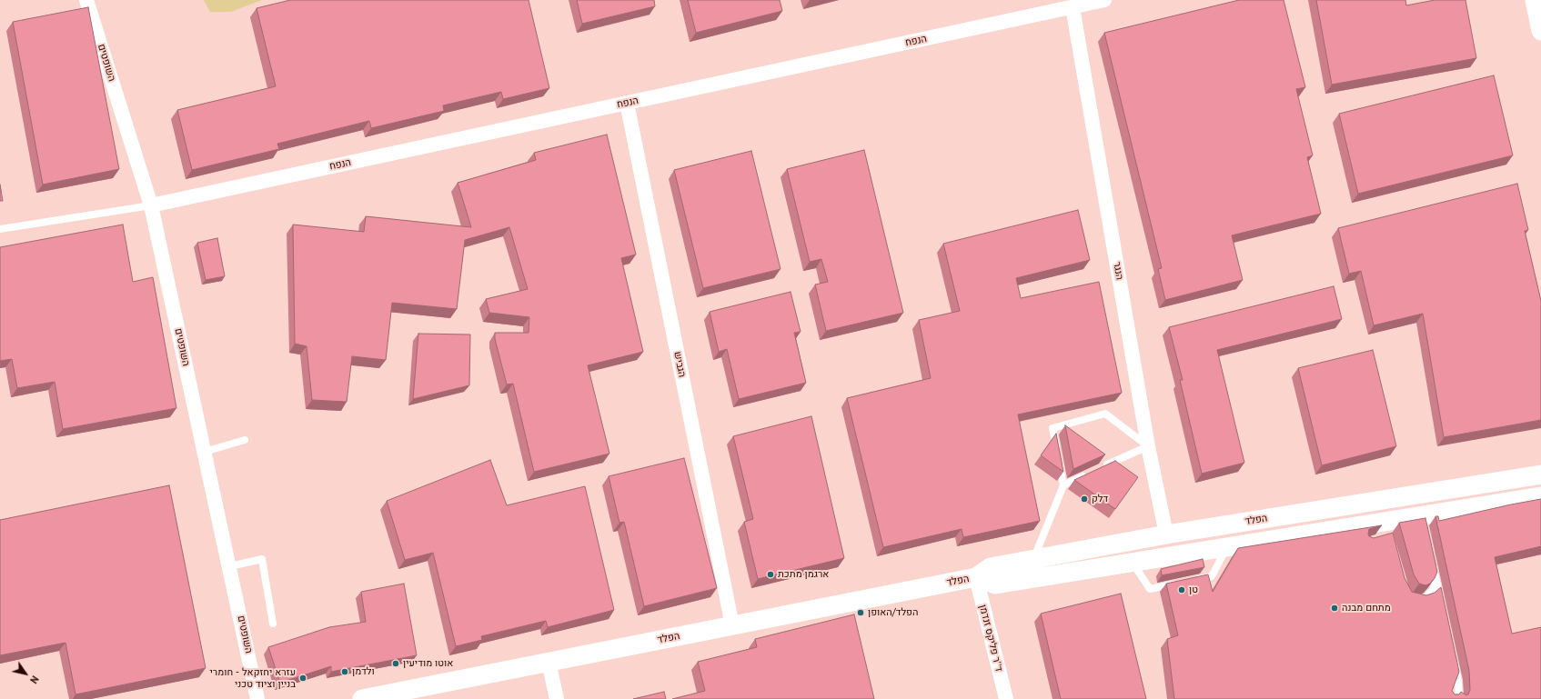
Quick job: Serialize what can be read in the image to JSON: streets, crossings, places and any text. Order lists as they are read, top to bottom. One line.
{"streets":{"street":["הנפח","השופטים","הנגר","הגביש","הפלד","ד''ר פליקס זנדמן"]},"crossings":[["הנפח","השופטים"],["הנפח","הנגר"],["הנפח","הגביש"],["הנגר","הפלד"],["הגביש","הפלד"],["הפלד","ד''ר פליקס זנדמן"]],"places":["דלק","ארגמן מתכת","טן","מתחם מבנה","הפלד/האופן","אוטו מודיעין","ולדמן","עזרא יחזקאל - חומרי בניין וציוד טכני"],"north":"bottom right"}
